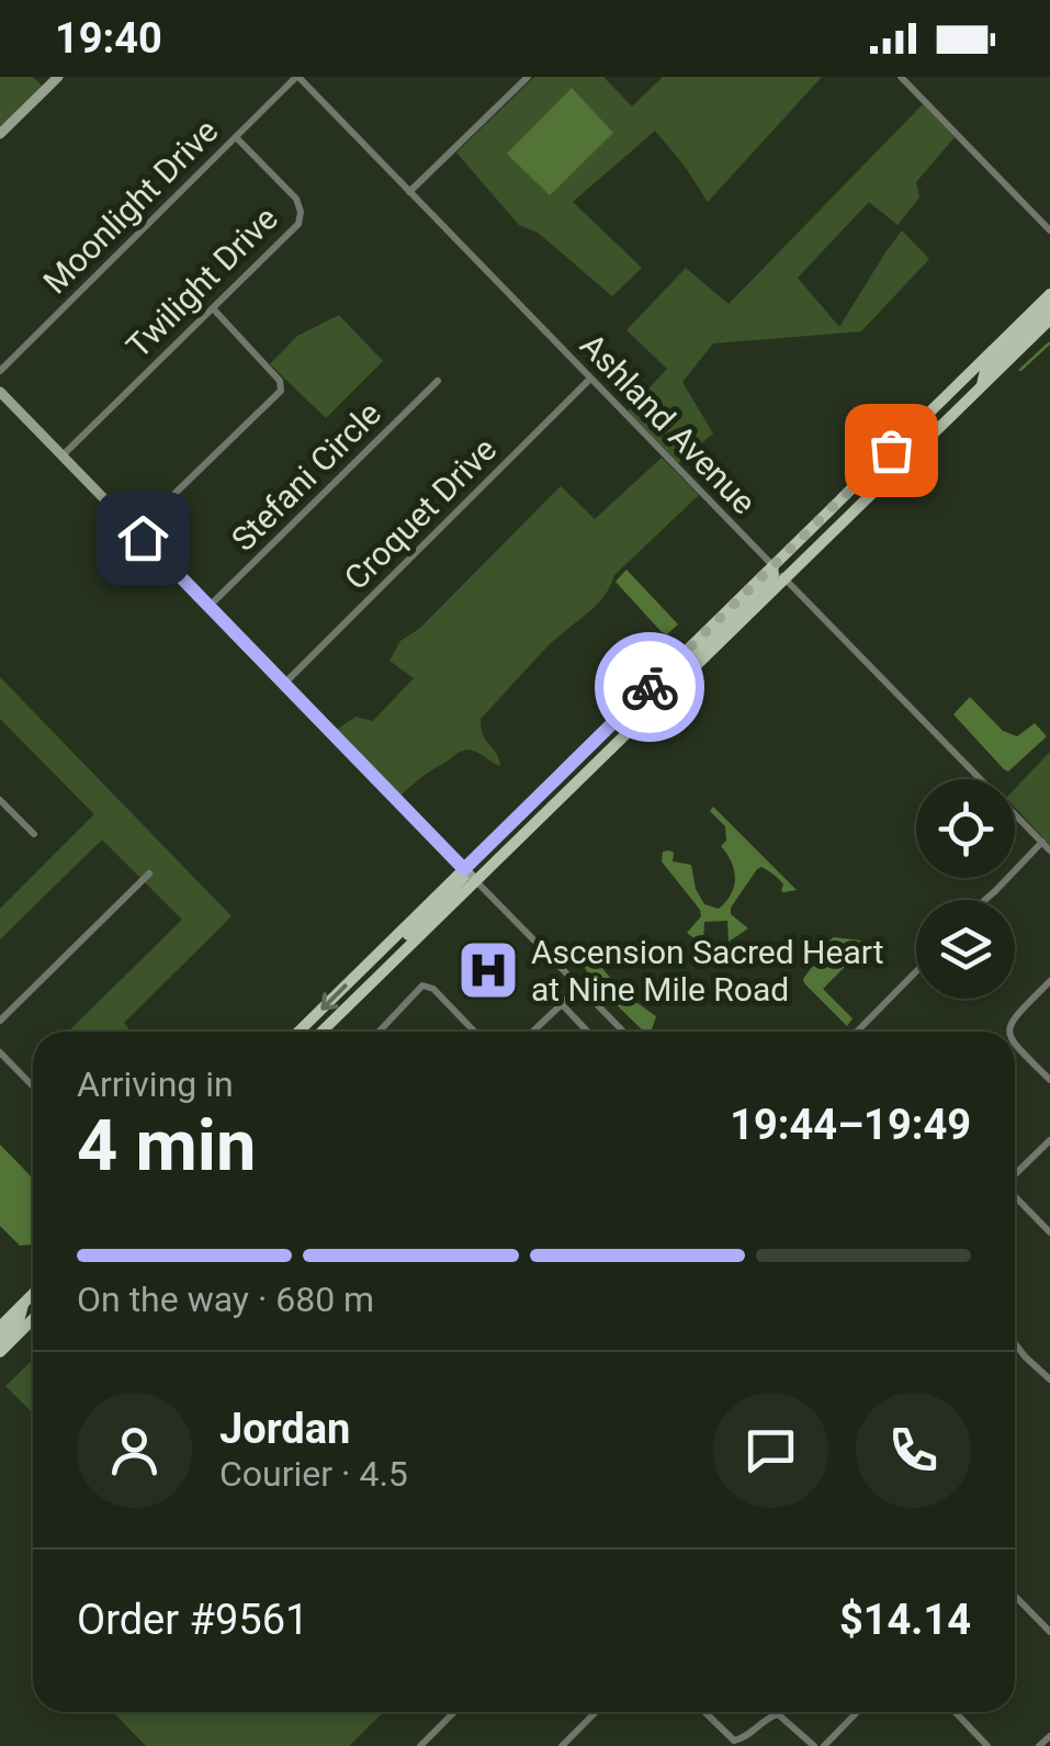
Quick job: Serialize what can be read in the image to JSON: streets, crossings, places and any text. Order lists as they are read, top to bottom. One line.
{"streets":{"street":["Moonlight Drive","Twilight Drive","Ashland Avenue","Stefani Circle","Croquet Drive"]},"crossings":[["Moonlight Drive","Twilight Drive"],["Moonlight Drive","Ashland Avenue"],["Ashland Avenue","Croquet Drive"]],"places":{"hospital":["Ascension Sacred Heart at Nine Mile Road"]},"page":{"status":"19:40","heading":["4 min","Arriving in","19:44–19:49"],"panel":["Jordan","Courier · 4.5","Order #9561","$14.14"],"bar":"On the way · 680 m"}}
